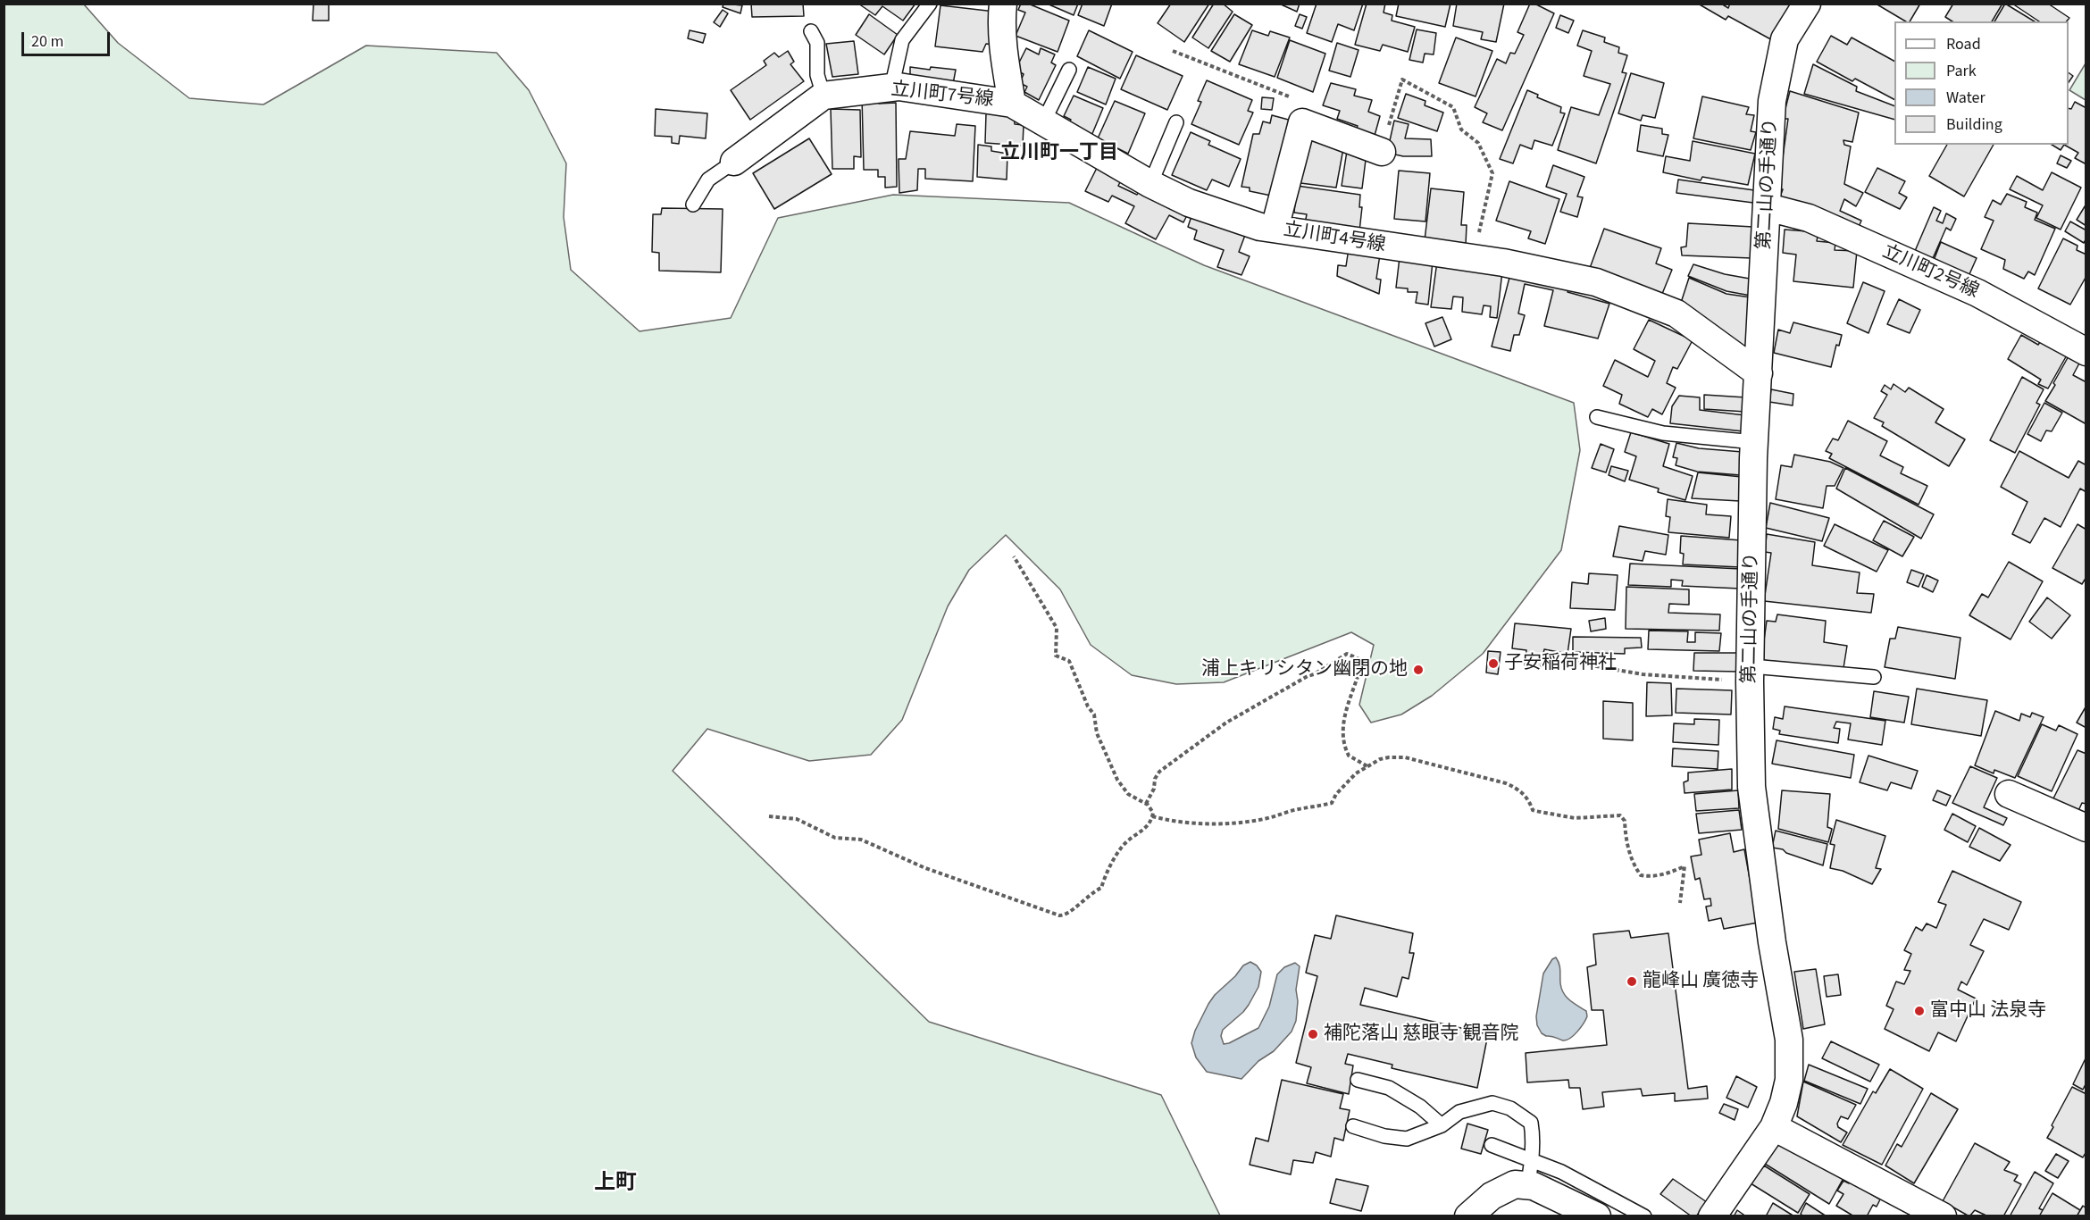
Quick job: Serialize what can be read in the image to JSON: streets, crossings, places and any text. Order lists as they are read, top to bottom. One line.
{"streets":{"street":["立川町7号線","第二山の手通り","立川町4号線","立川町2号線"]},"crossings":[["立川町7号線","立川町4号線"],["第二山の手通り","立川町4号線"],["第二山の手通り","立川町2号線"]],"districts":["立川町一丁目","上町"],"places":["子安稲荷神社","浦上キリシタン幽閉の地","龍峰山 廣徳寺","富中山 法泉寺","補陀落山 慈眼寺 観音院"],"legend":["Road","Park","Water","Building"],"scale_bar":"20 m"}
